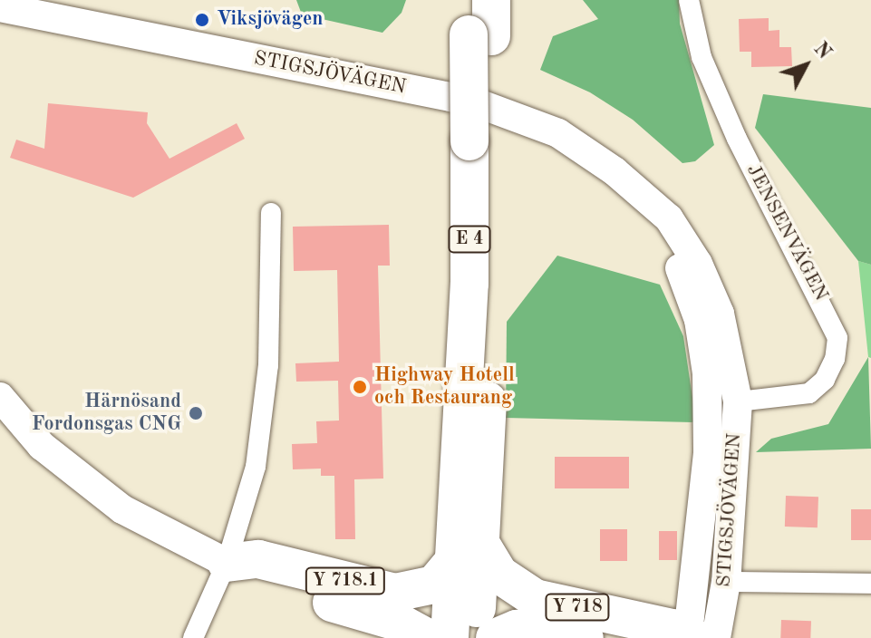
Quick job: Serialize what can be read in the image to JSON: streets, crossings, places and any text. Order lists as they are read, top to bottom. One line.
{"streets":{"highway":["E 4","Y 718.1","Y 718"],"main road":["STIGSJÖVÄGEN"],"street":["JENSENVÄGEN"]},"crossings":[["STIGSJÖVÄGEN","JENSENVÄGEN"],["STIGSJÖVÄGEN","Y 718"],["E 4","Y 718.1"],["E 4","Y 718"],["Y 718.1","Y 718"]],"places":["Viksjövägen","Highway Hotell och Restaurang","Härnösand Fordonsgas CNG"],"north":"top right"}
